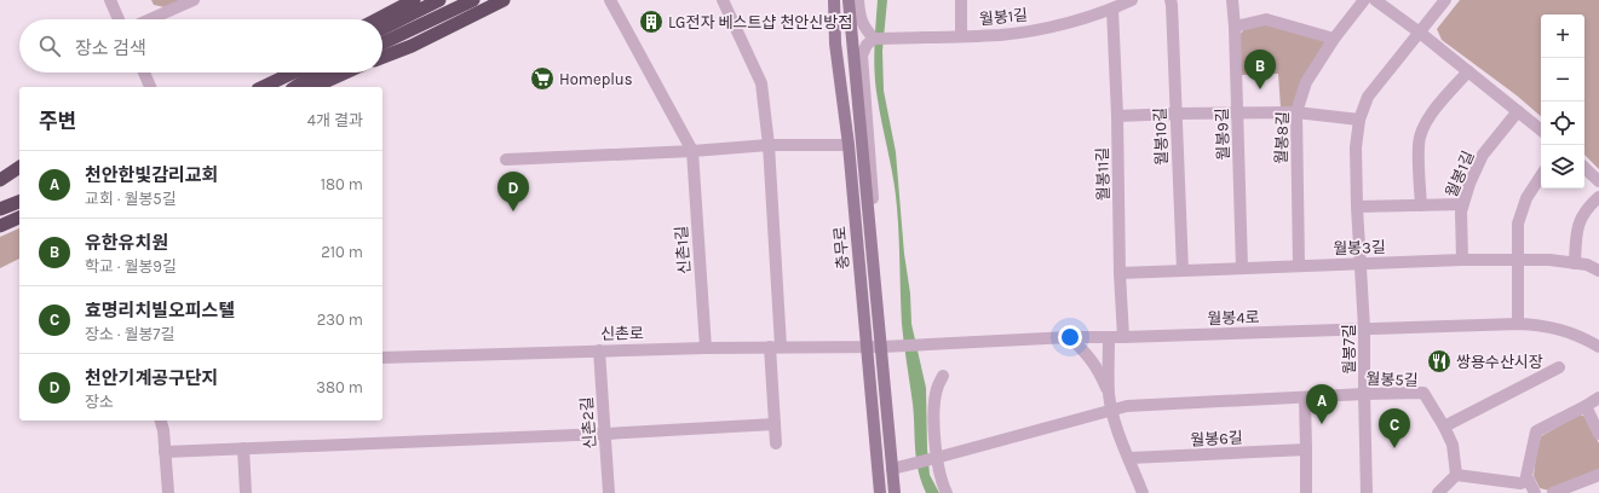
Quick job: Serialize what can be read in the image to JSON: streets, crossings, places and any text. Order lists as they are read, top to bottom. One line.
{"streets":{"main road":["충무로"],"street":["월봉1길","월봉9길","월봉10길","월봉8길","월봉11길","월봉3길","신촌1길","월봉4로","신촌로","월봉7길","월봉5길","신촌2길","월봉6길"]},"crossings":[["월봉1길","월봉11길"],["월봉1길","월봉3길"],["월봉9길","월봉3길"],["월봉10길","월봉3길"],["월봉8길","월봉3길"],["월봉11길","월봉3길"],["월봉11길","월봉4로"],["충무로","월봉4로"],["충무로","신촌로"],["충무로","월봉5길"],["월봉3길","월봉7길"],["신촌1길","신촌로"],["월봉4로","신촌로"],["월봉4로","월봉7길"],["신촌로","신촌2길"],["월봉7길","월봉5길"]],"places":{"building":["LG전자 베스트샵 천안신방점"],"supermarket":["Homeplus"],"restaurant":["쌍용수산시장"]},"page":{"map_buttons":["+","−"],"search":"장소 검색","pins":["B","D","A","C"],"heading":["주변","4개 결과"],"list":[{"mark":"A","name":"천안한빛감리교회","note":"교회 · 월봉5길","value":"180 m"},{"mark":"B","name":"유한유치원","note":"학교 · 월봉9길","value":"210 m"},{"mark":"C","name":"효명리치빌오피스텔","note":"장소 · 월봉7길","value":"230 m"},{"mark":"D","name":"천안기계공구단지","note":"장소","value":"380 m"}]}}
